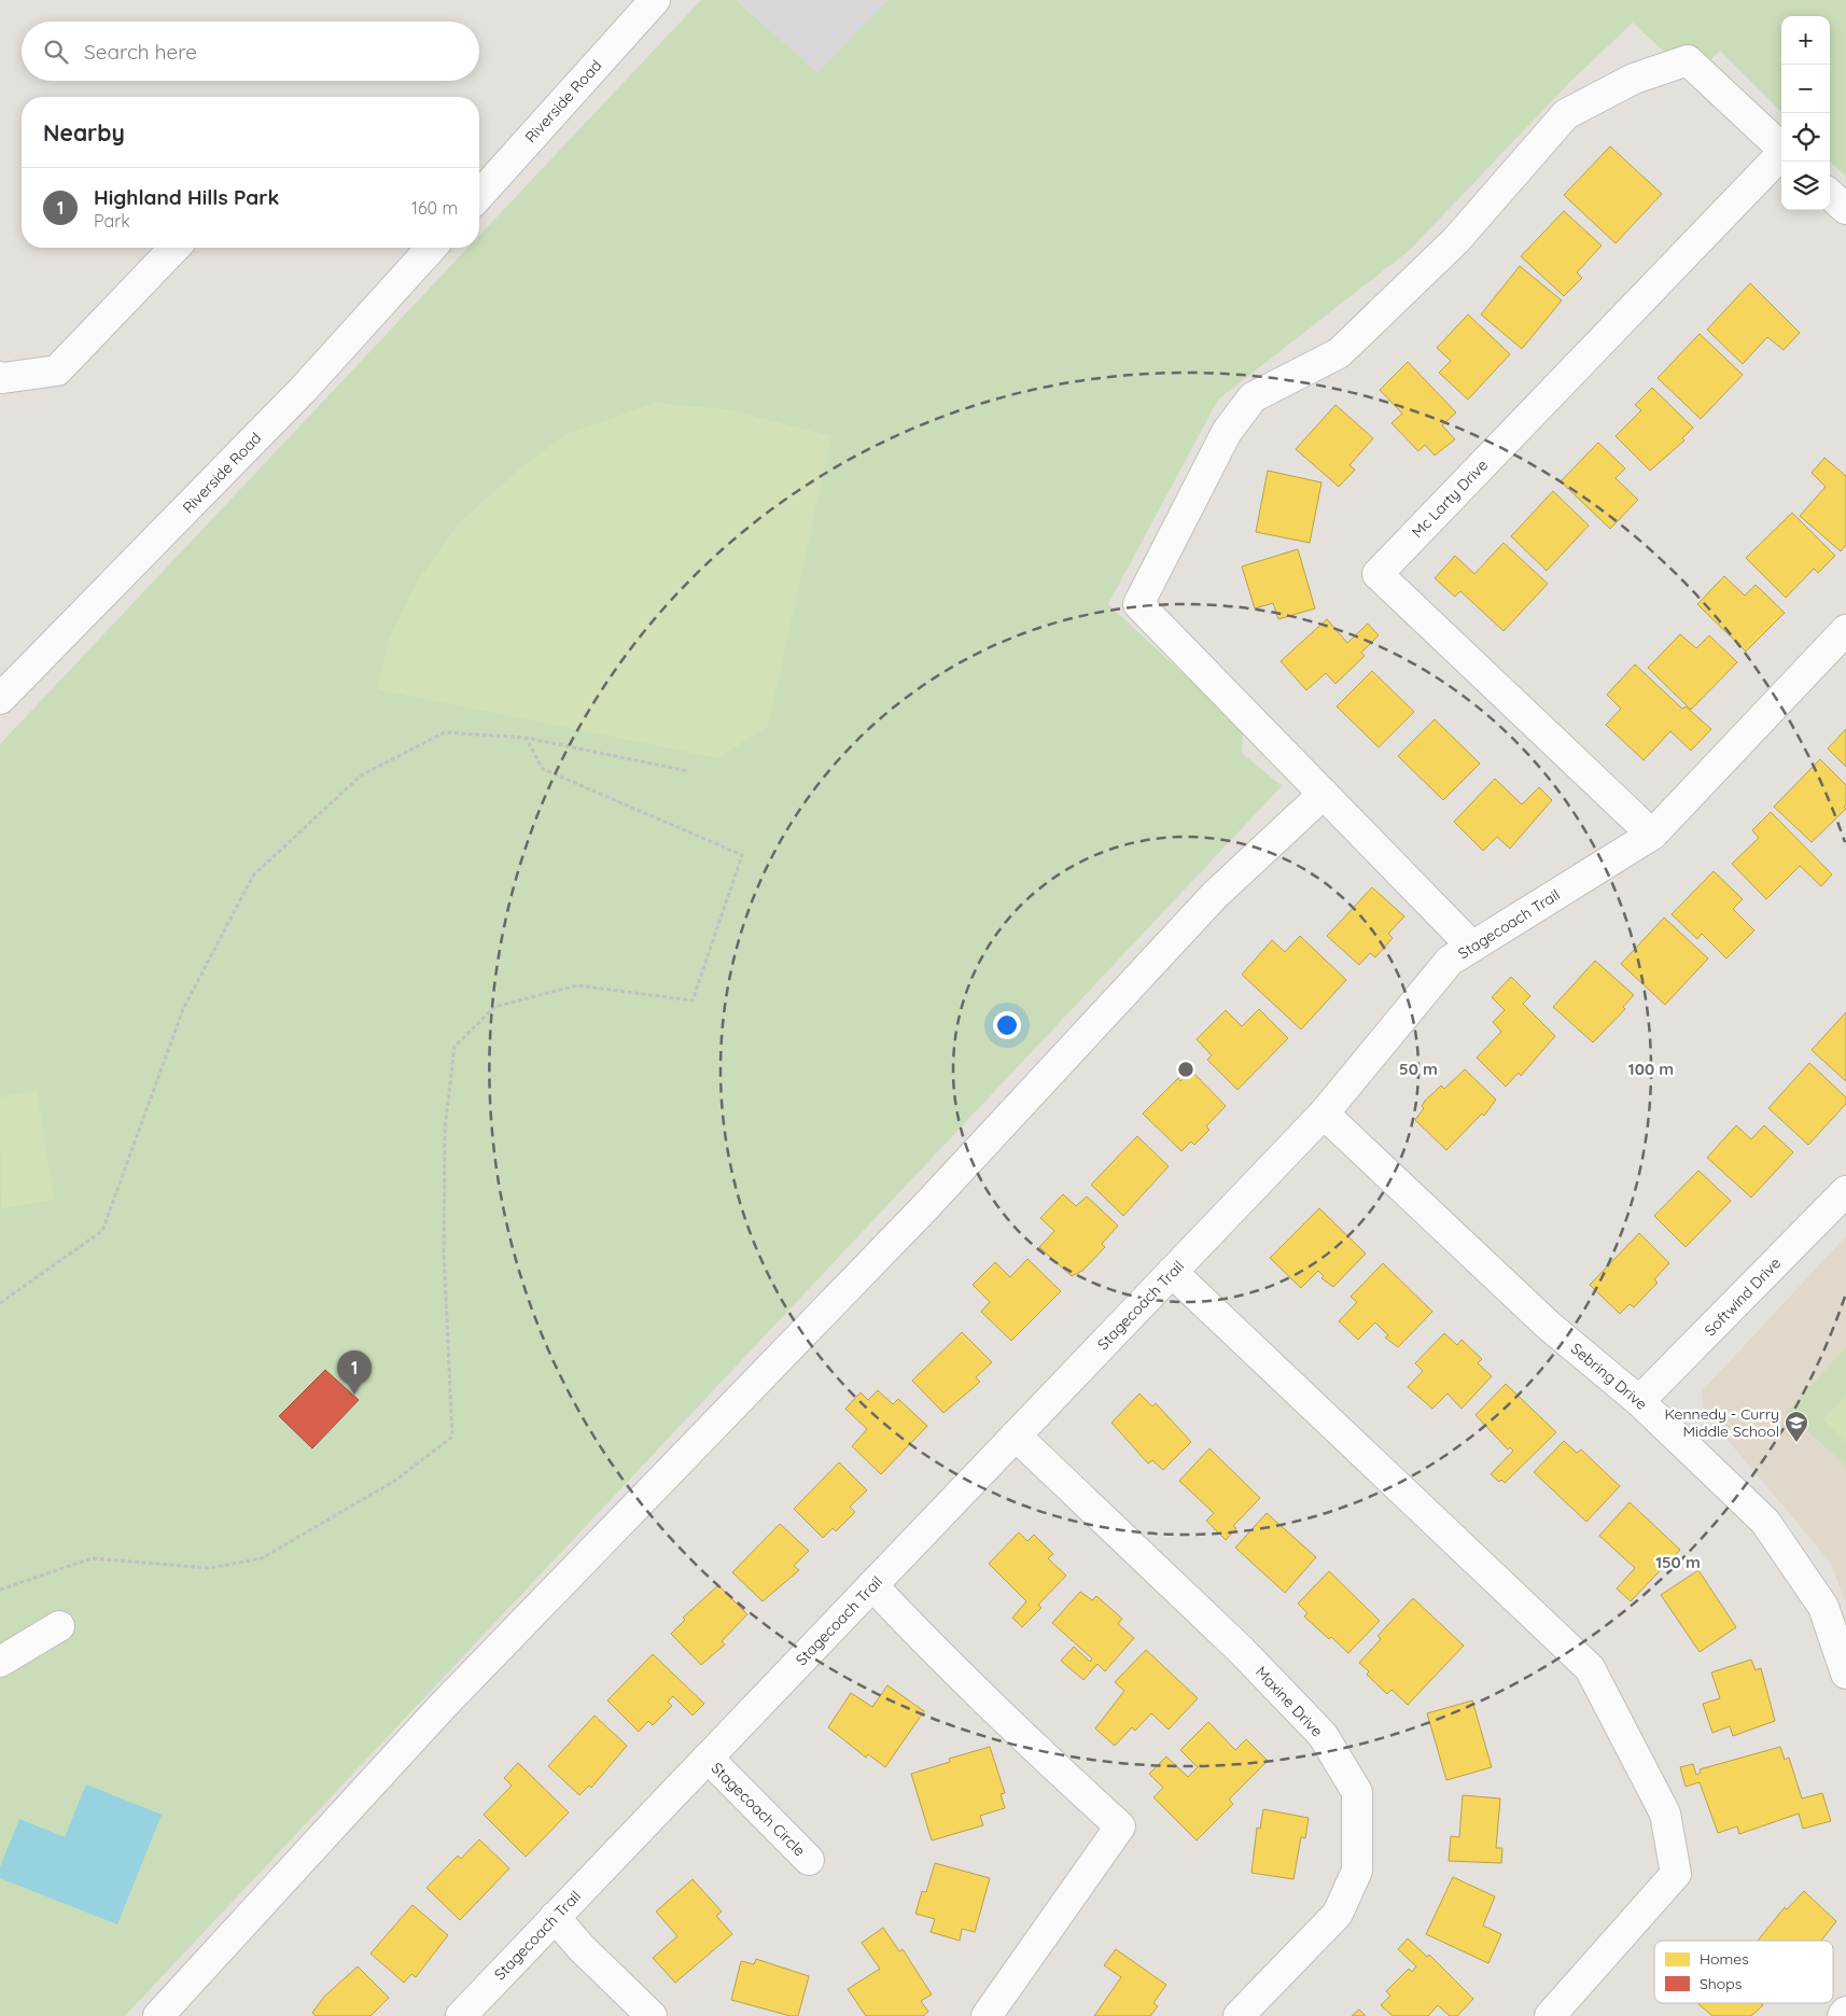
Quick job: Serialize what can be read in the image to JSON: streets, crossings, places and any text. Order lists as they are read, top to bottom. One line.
{"streets":{"street":["Riverside Road","Mc Larty Drive","Stagecoach Trail","Softwind Drive","Sebring Drive","Maxine Drive","Stagecoach Circle"]},"crossings":[["Mc Larty Drive","Stagecoach Trail"],["Stagecoach Trail","Sebring Drive"],["Stagecoach Trail","Maxine Drive"],["Stagecoach Trail","Stagecoach Circle"],["Softwind Drive","Sebring Drive"]],"places":{"school or university":["Kennedy - Curry Middle School"]},"legend":["Homes","Shops"],"page":{"map_buttons":["+","−"],"search":"Search here","heading":"Nearby","list":[{"mark":"1","name":"Highland Hills Park","note":"Park","value":"160 m"}],"pins":"1"},"rings":["50 m","100 m","150 m"]}
